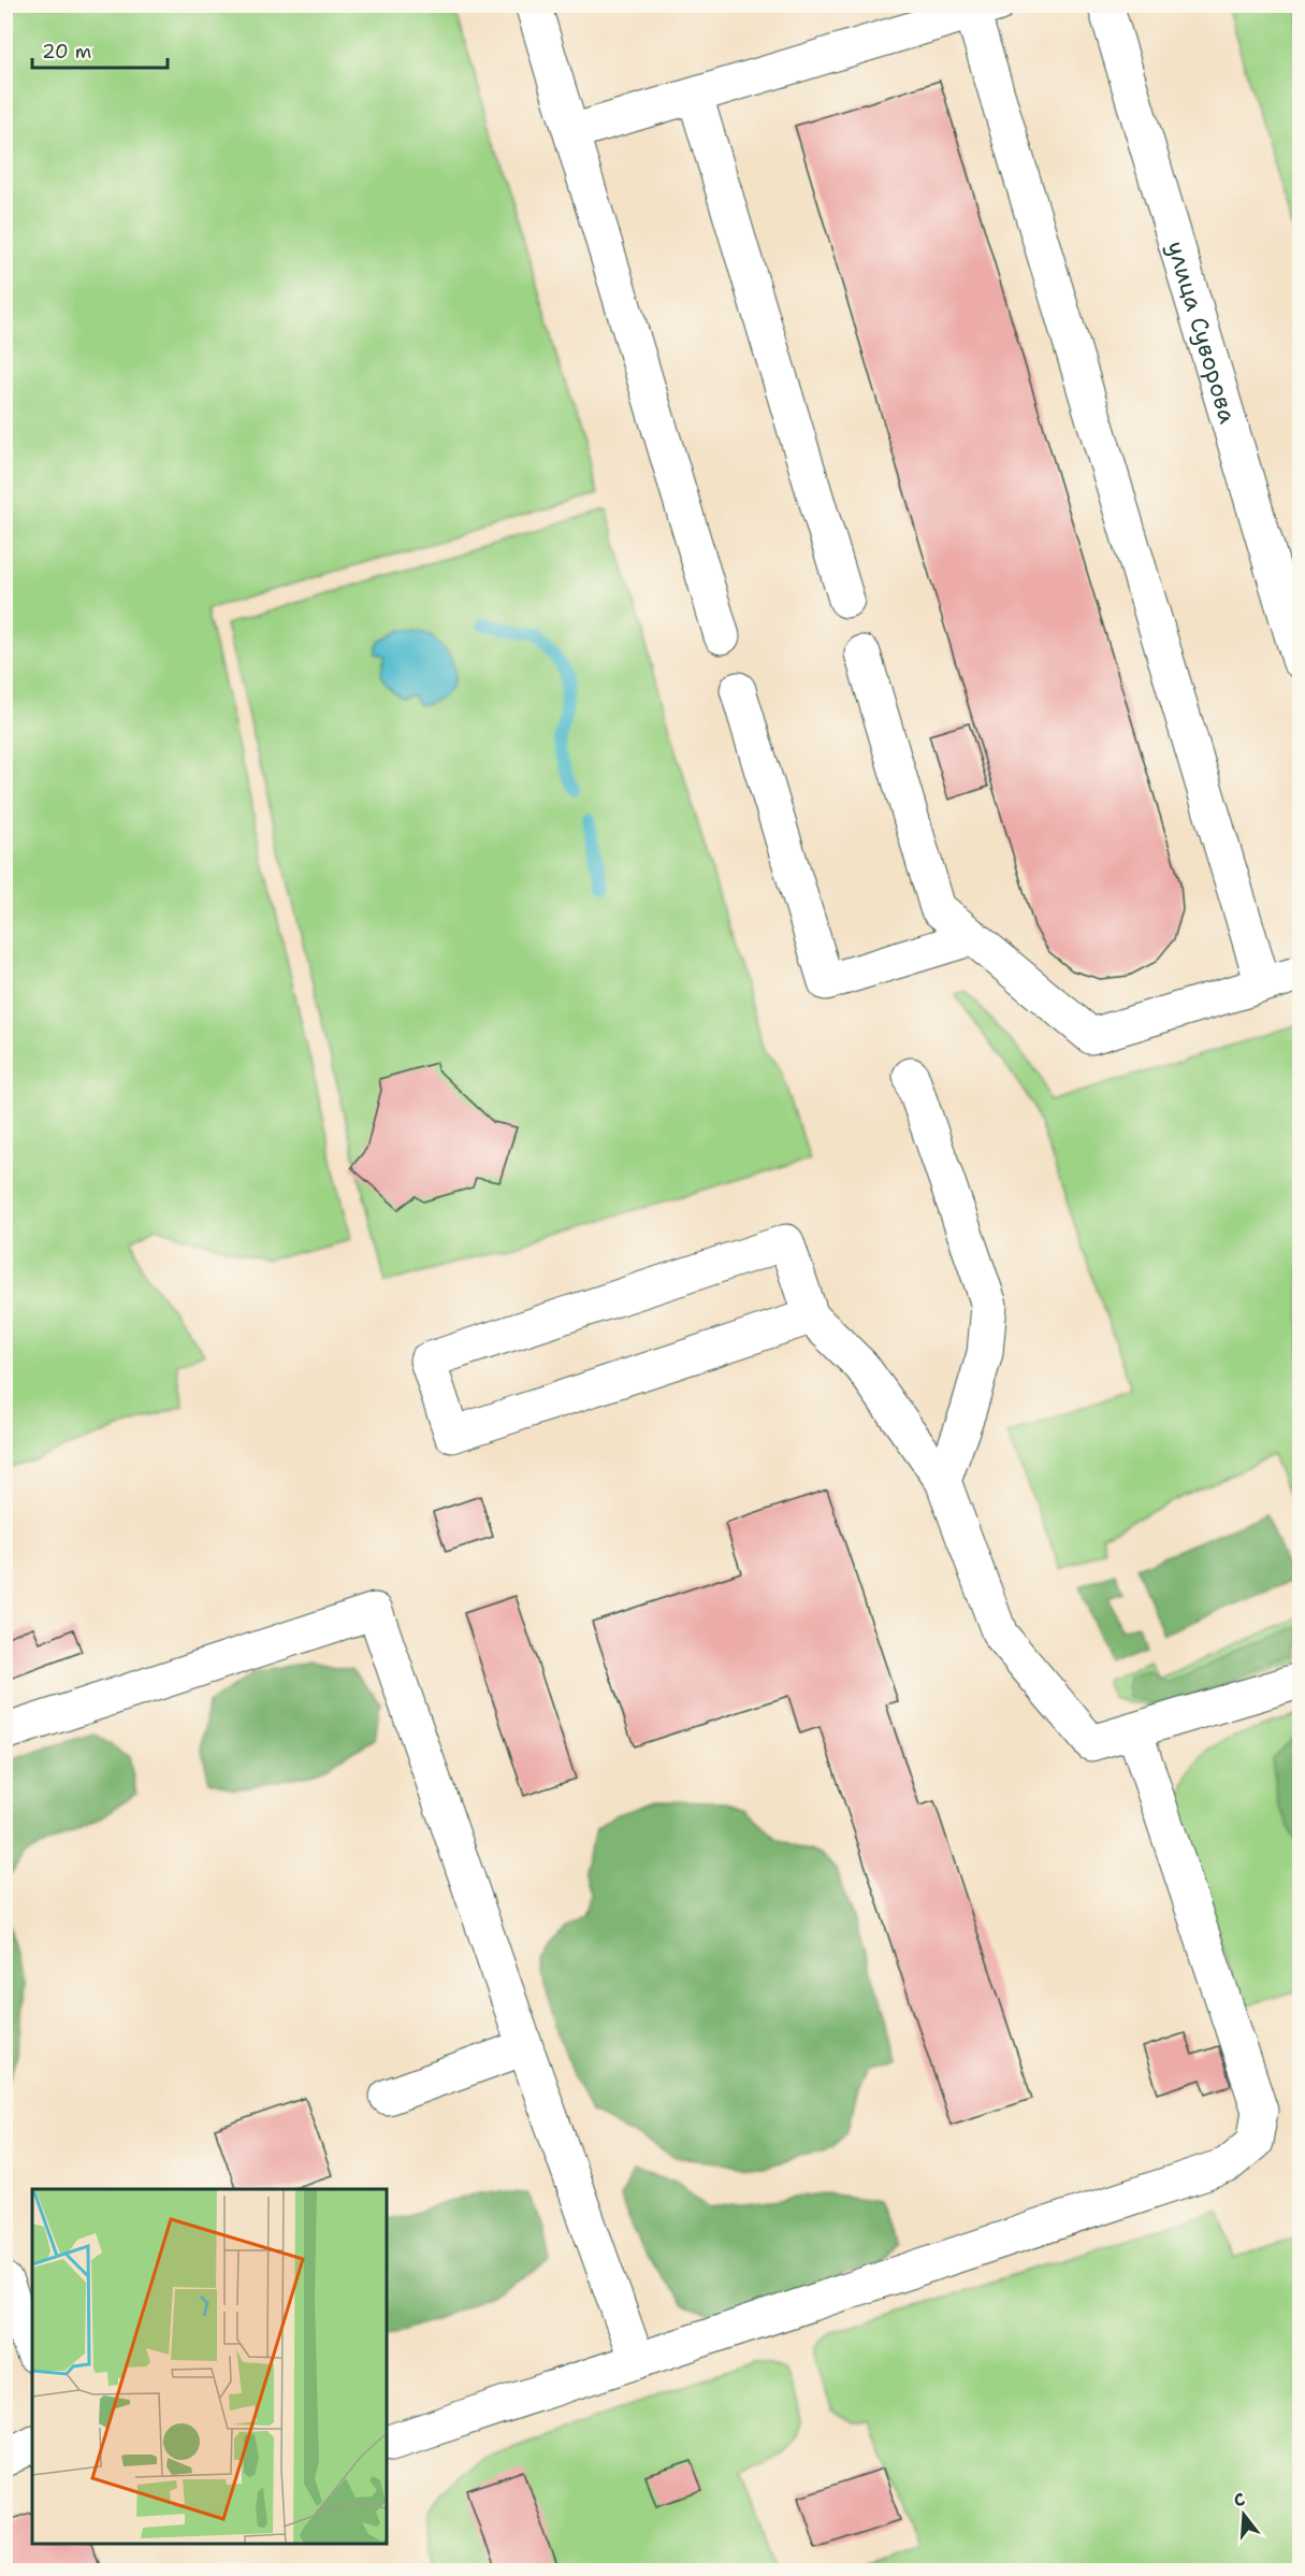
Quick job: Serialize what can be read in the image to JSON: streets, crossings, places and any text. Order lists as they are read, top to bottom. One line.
{"streets":{"main road":["улица Суворова"]},"scale_bar":"20 m","north":"top"}
